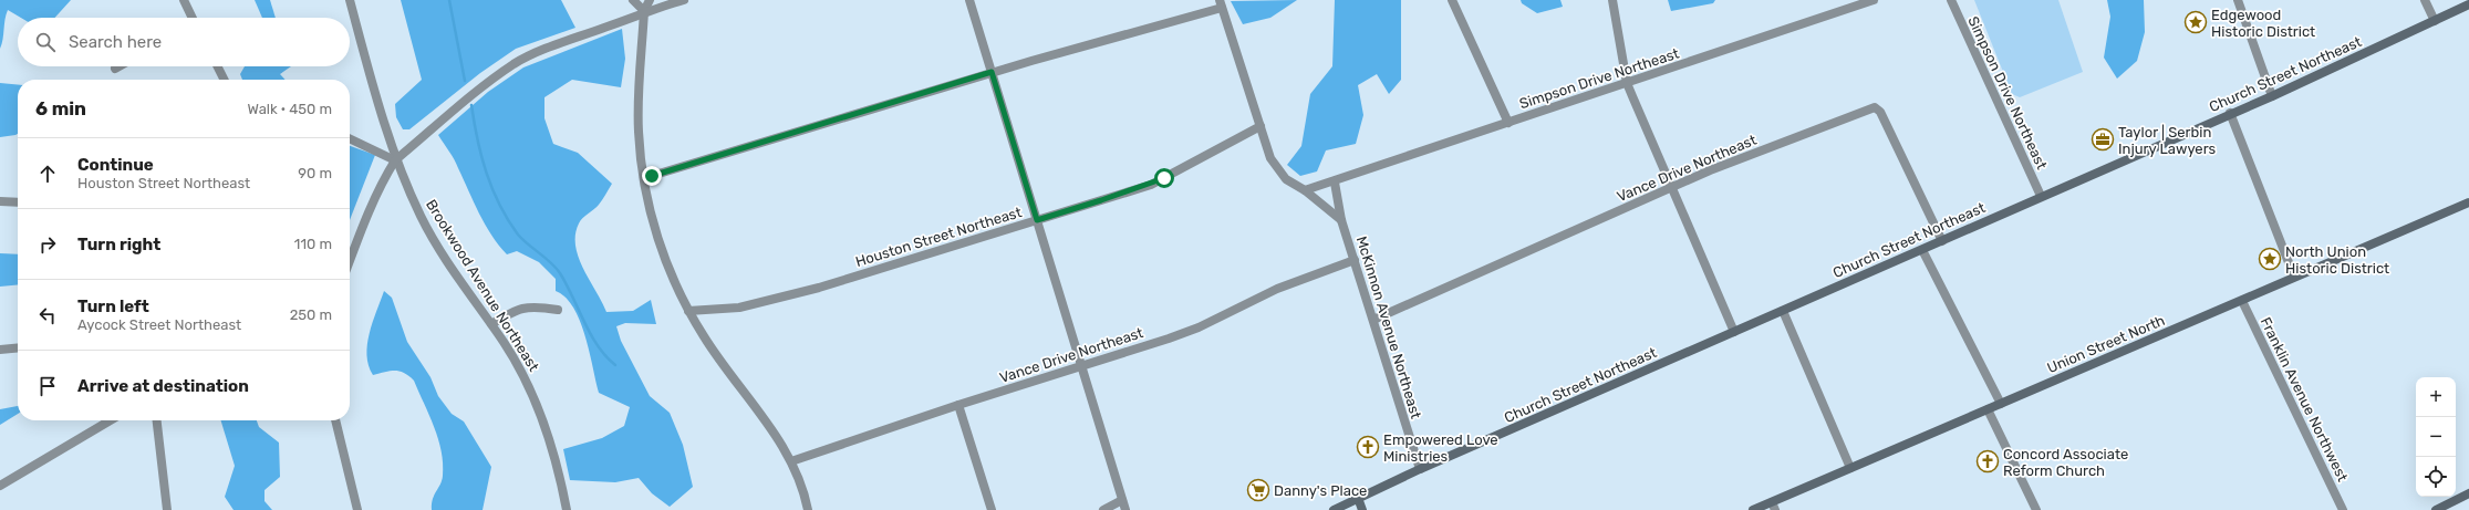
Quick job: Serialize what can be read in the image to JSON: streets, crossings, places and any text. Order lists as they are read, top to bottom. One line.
{"streets":{"main road":["Church Street Northeast","Union Street North"],"street":["Simpson Drive Northeast","Vance Drive Northeast","Houston Street Northeast","Brookwood Avenue Northeast","McKinnon Avenue Northeast","Franklin Avenue Northwest"]},"crossings":[["Church Street Northeast","Simpson Drive Northeast"],["Church Street Northeast","Vance Drive Northeast"],["Church Street Northeast","McKinnon Avenue Northeast"],["Simpson Drive Northeast","McKinnon Avenue Northeast"],["Vance Drive Northeast","McKinnon Avenue Northeast"],["Union Street North","Franklin Avenue Northwest"]],"places":{"place":["Edgewood Historic District","North Union Historic District"],"office":["Taylor | Serbin Injury Lawyers"],"church":["Empowered Love Ministries","Concord Associate Reform Church"],"supermarket":["Danny's Place"]},"page":{"search":"Search here","heading":["6 min","Walk · 450 m"],"list":[["Continue","Houston Street Northeast","90 m"],["Turn right","110 m"],["Turn left","Aycock Street Northeast","250 m"],"Arrive at destination"],"map_buttons":["+","−"]}}
